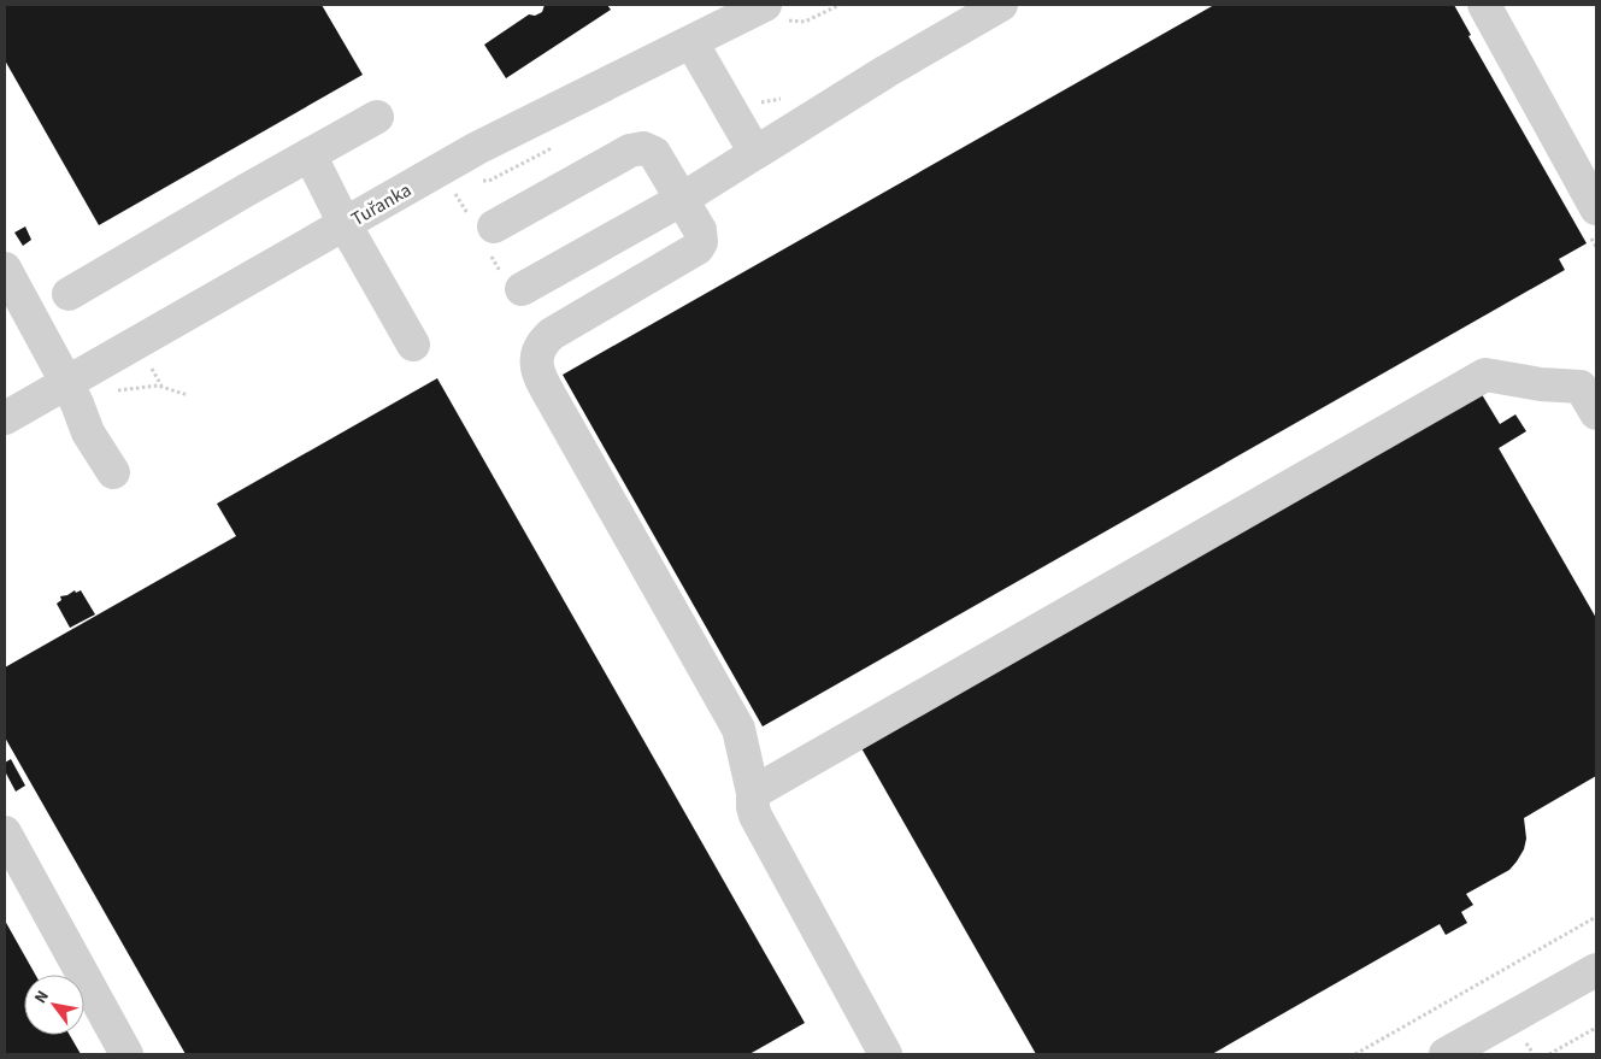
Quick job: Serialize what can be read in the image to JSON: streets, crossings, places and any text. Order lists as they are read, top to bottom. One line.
{"streets":{"street":["Tuřanka"]},"north":"top left"}
